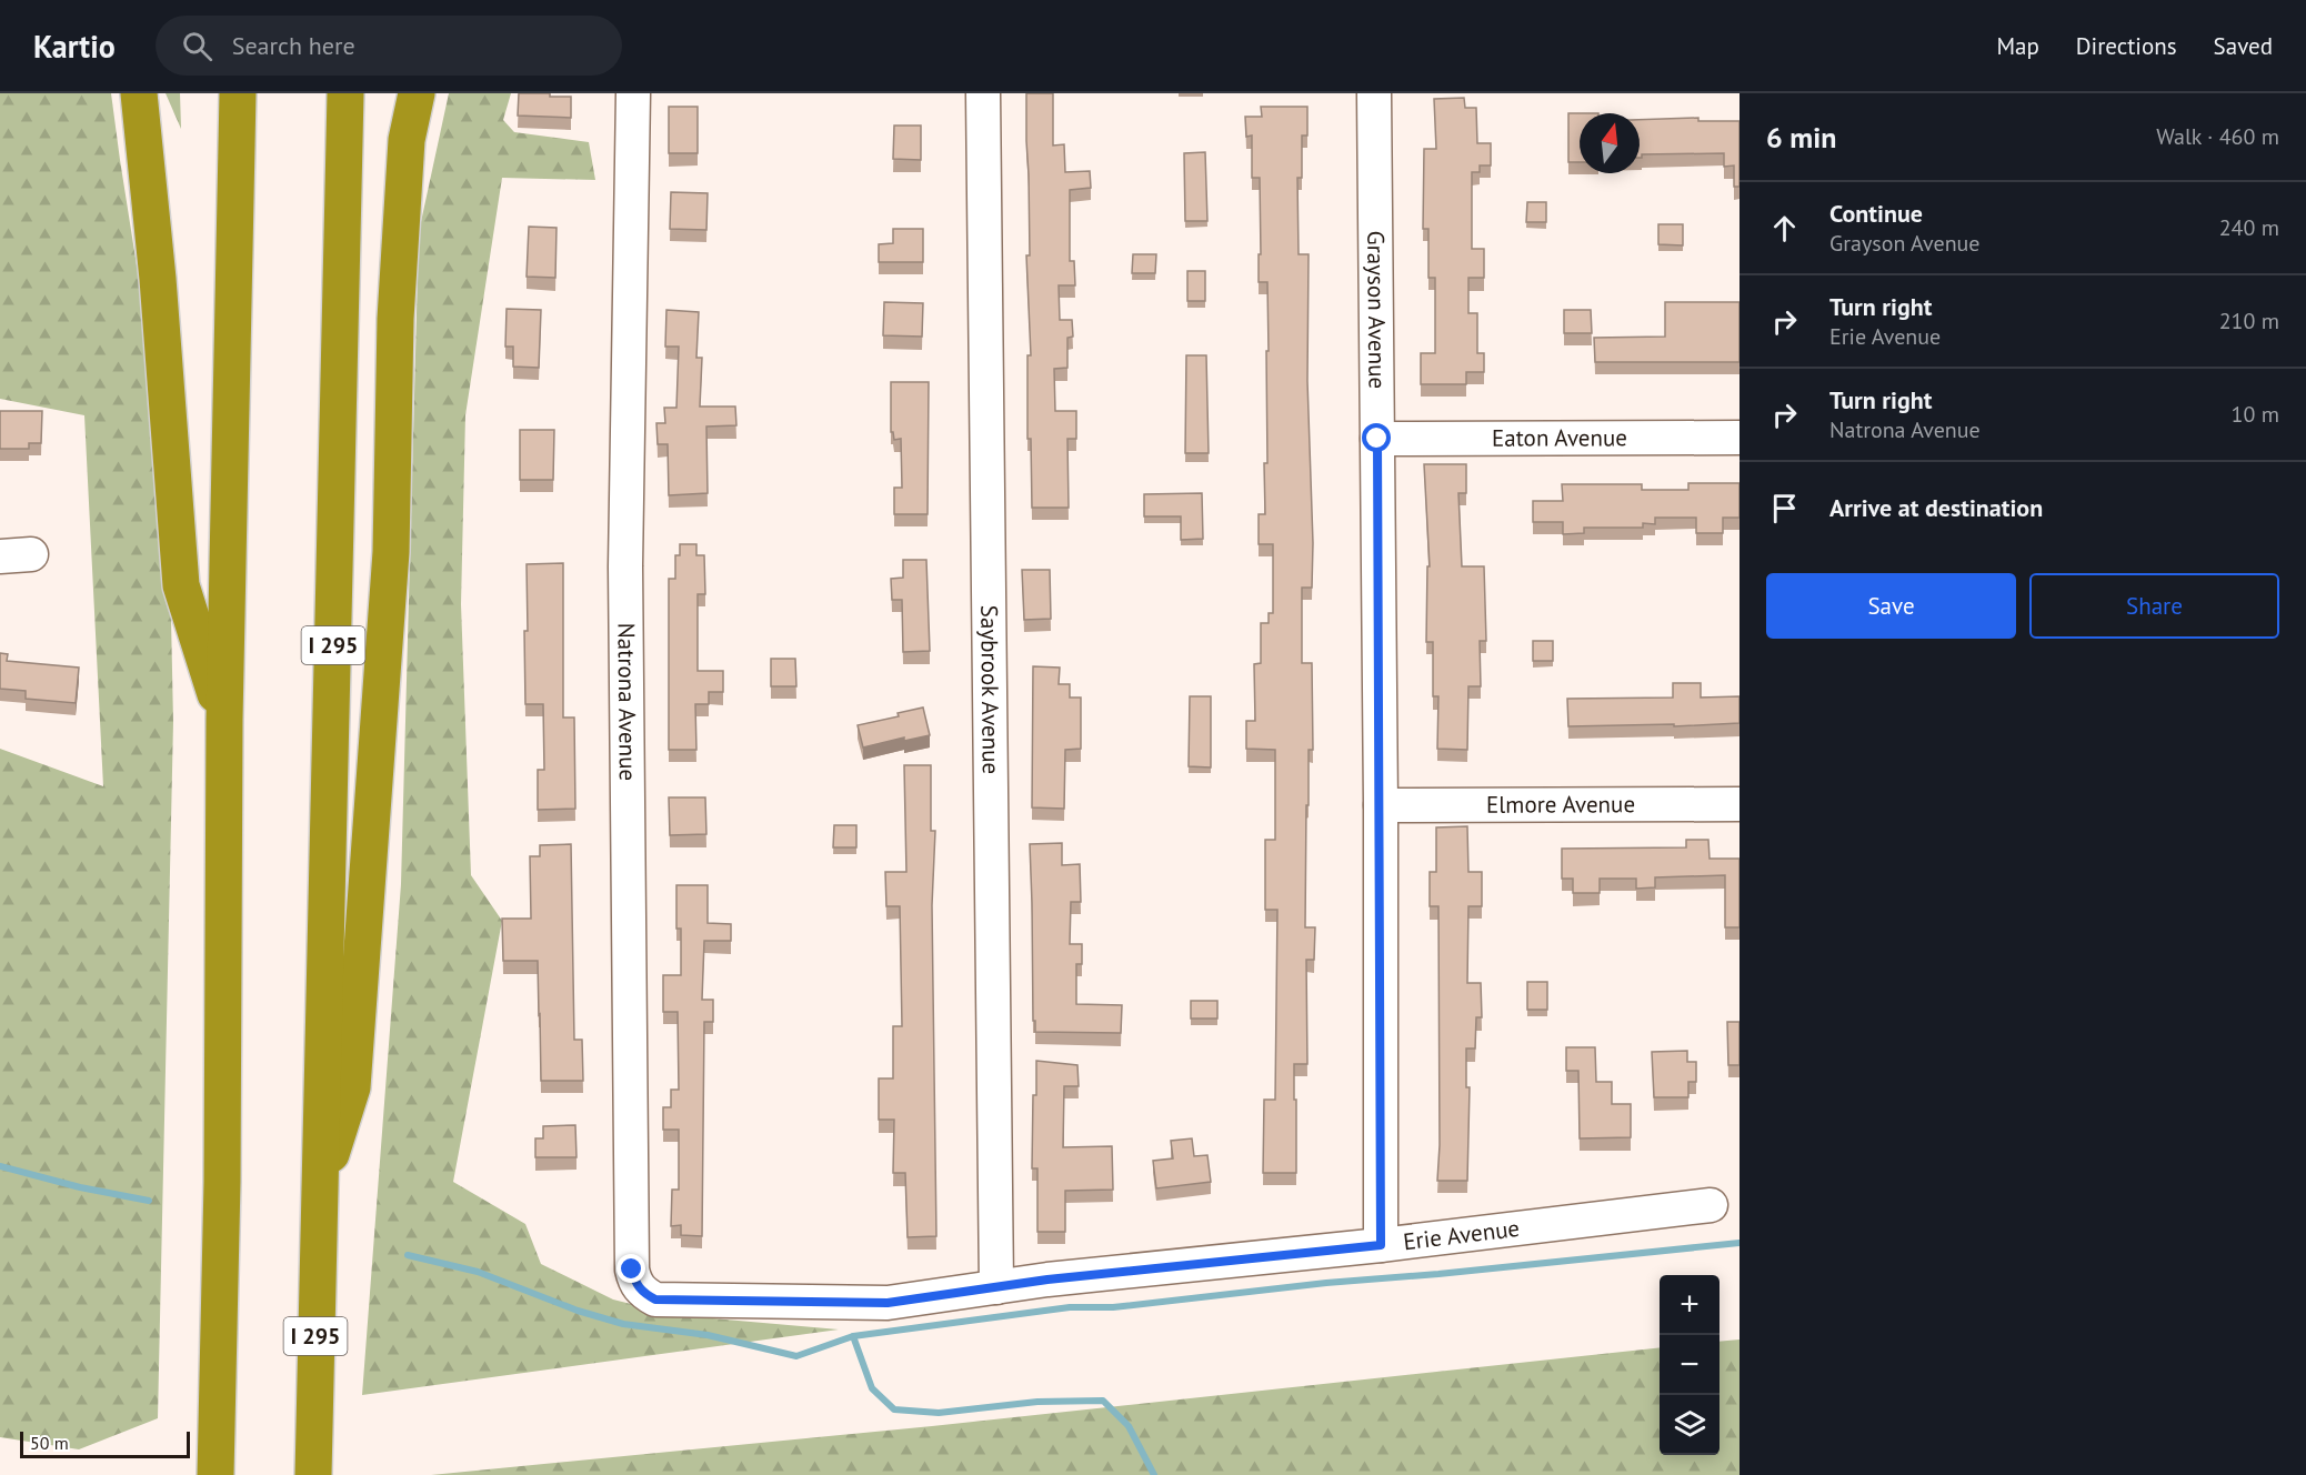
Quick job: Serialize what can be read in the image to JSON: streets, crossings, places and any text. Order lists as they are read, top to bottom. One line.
{"streets":{"highway":["I 295"],"street":["Grayson Avenue","Eaton Avenue","Saybrook Avenue","Natrona Avenue","Elmore Avenue","Erie Avenue"]},"crossings":[["Grayson Avenue","Eaton Avenue"],["Grayson Avenue","Elmore Avenue"],["Grayson Avenue","Erie Avenue"],["Saybrook Avenue","Erie Avenue"],["Natrona Avenue","Erie Avenue"]],"scale_bar":"50 m","north":"top","page":{"header":"Kartio","search":"Search here","nav":["Map","Directions","Saved"],"heading":["6 min","Walk · 460 m"],"list":[["Continue","Grayson Avenue","240 m"],["Turn right","Erie Avenue","210 m"],["Turn right","Natrona Avenue","10 m"],"Arrive at destination"],"buttons":["Save","Share"],"map_buttons":["+","−"],"scale":"50 m"}}
